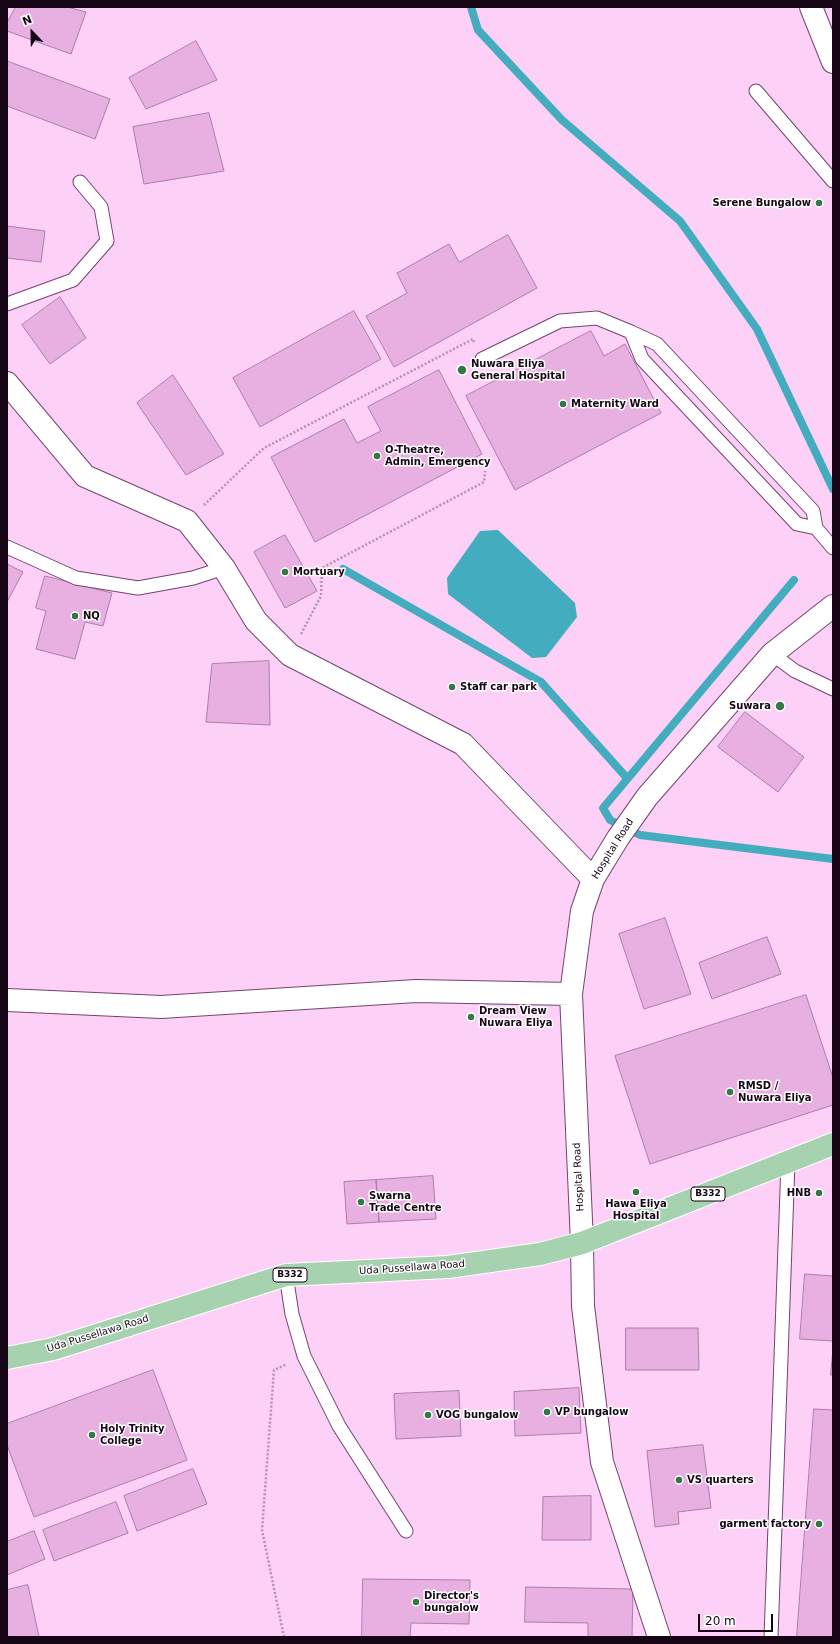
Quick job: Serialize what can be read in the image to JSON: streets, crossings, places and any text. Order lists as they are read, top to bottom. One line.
{"streets":{"main road":["B332","Uda Pussellawa Road"],"street":["Hospital Road"]},"crossings":[["Hospital Road","Uda Pussellawa Road"]],"places":["Serene Bungalow","Nuwara Eliya General Hospital","Maternity Ward","O-Theatre, Admin, Emergency","Mortuary","NQ","Staff car park","Suwara","Dream View Nuwara Eliya","RMSD / Nuwara Eliya","Hawa Eliya Hospital","HNB","Swarna Trade Centre","VP bungalow","VOG bungalow","Holy Trinity College","VS quarters","garment factory","Director's bungalow"],"scale_bar":"20 m","north":"top"}
